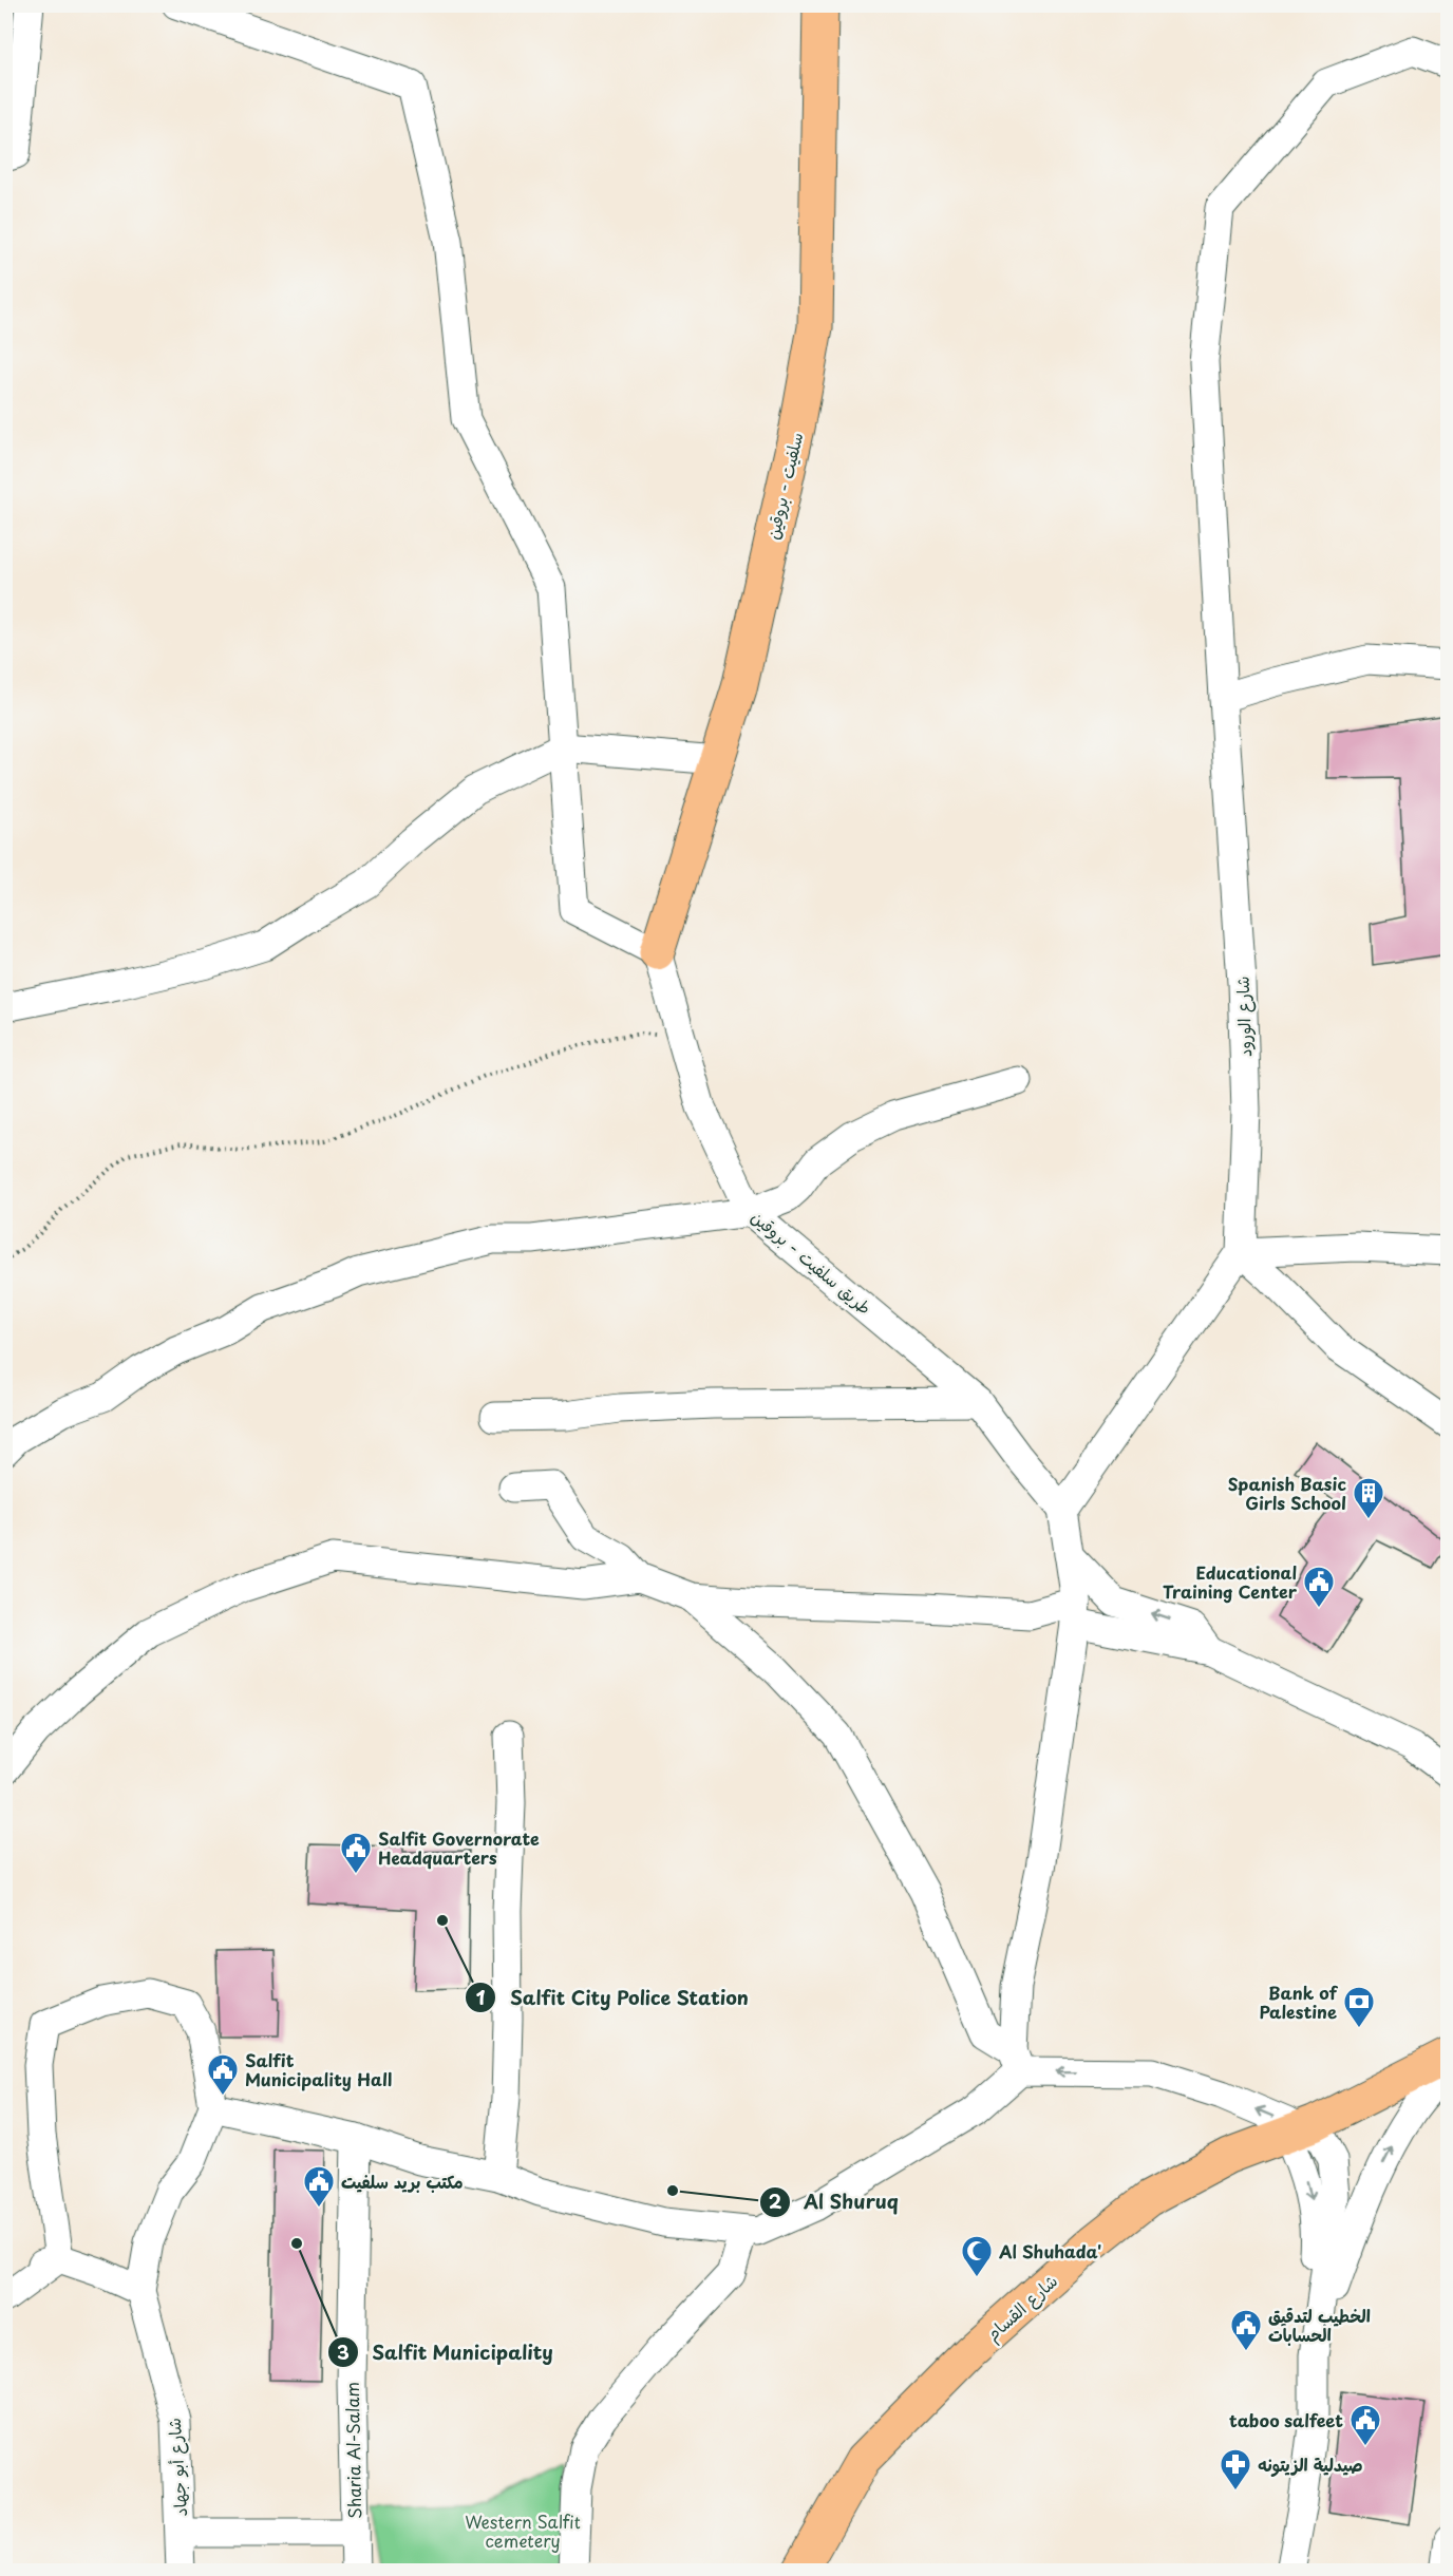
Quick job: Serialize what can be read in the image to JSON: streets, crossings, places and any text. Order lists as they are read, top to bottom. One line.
{"streets":{"main road":["سلفيت - بروقين","شارع القسام"],"street":["شارع الورود","طريق سلفيت - بروقين","Sharia Al-Salam","شارع أبو جهاد"]},"crossings":[["سلفيت - بروقين","طريق سلفيت - بروقين"]],"parks":["Western Salfit cemetery"],"places":{"building":["Spanish Basic Girls School"],"public building":["Educational Training Center","Salfit Governorate Headquarters","Salfit Municipality Hall","مكتب بريد سلفيت","الخطيب لتدقيق الحسابات","taboo salfeet"],"other":["Salfit City Police Station","Al Shuruq","Salfit Municipality"],"bank":["Bank of Palestine"],"mosque":["Al Shuhada'"],"pharmacy":["صيدلية الزيتونه"]}}
